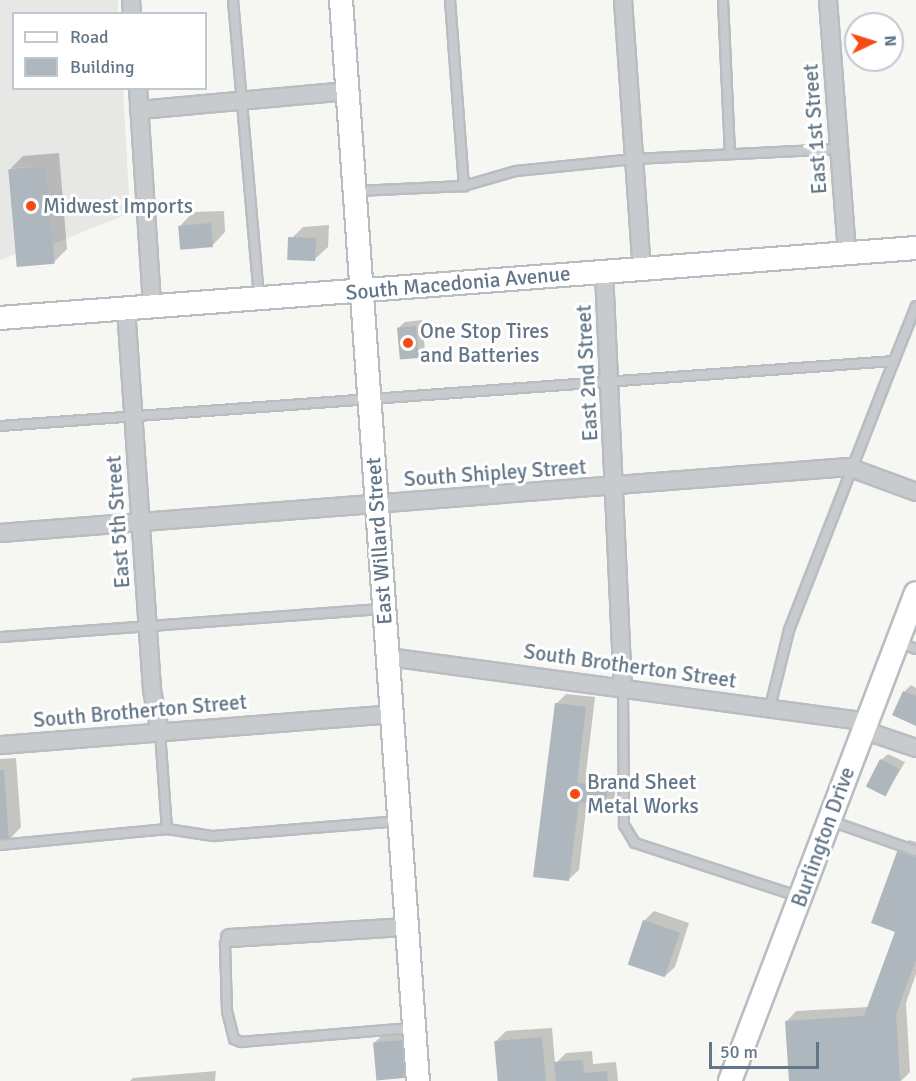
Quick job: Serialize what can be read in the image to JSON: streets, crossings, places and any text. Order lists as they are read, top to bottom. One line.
{"streets":{"street":["East 1st Street","South Macedonia Avenue","East 2nd Street","South Shipley Street","East 5th Street","East Willard Street","South Brotherton Street","Burlington Drive"]},"crossings":[["East 1st Street","South Macedonia Avenue"],["South Macedonia Avenue","East 2nd Street"],["South Macedonia Avenue","East 5th Street"],["South Macedonia Avenue","East Willard Street"],["East 2nd Street","South Shipley Street"],["East 2nd Street","South Brotherton Street"],["South Shipley Street","East 5th Street"],["South Shipley Street","East Willard Street"],["East 5th Street","South Brotherton Street"],["East Willard Street","South Brotherton Street"],["South Brotherton Street","Burlington Drive"]],"places":["Midwest Imports","One Stop Tires and Batteries","Brand Sheet Metal Works"],"legend":["Road","Building"],"scale_bar":"50 m","north":"right"}
